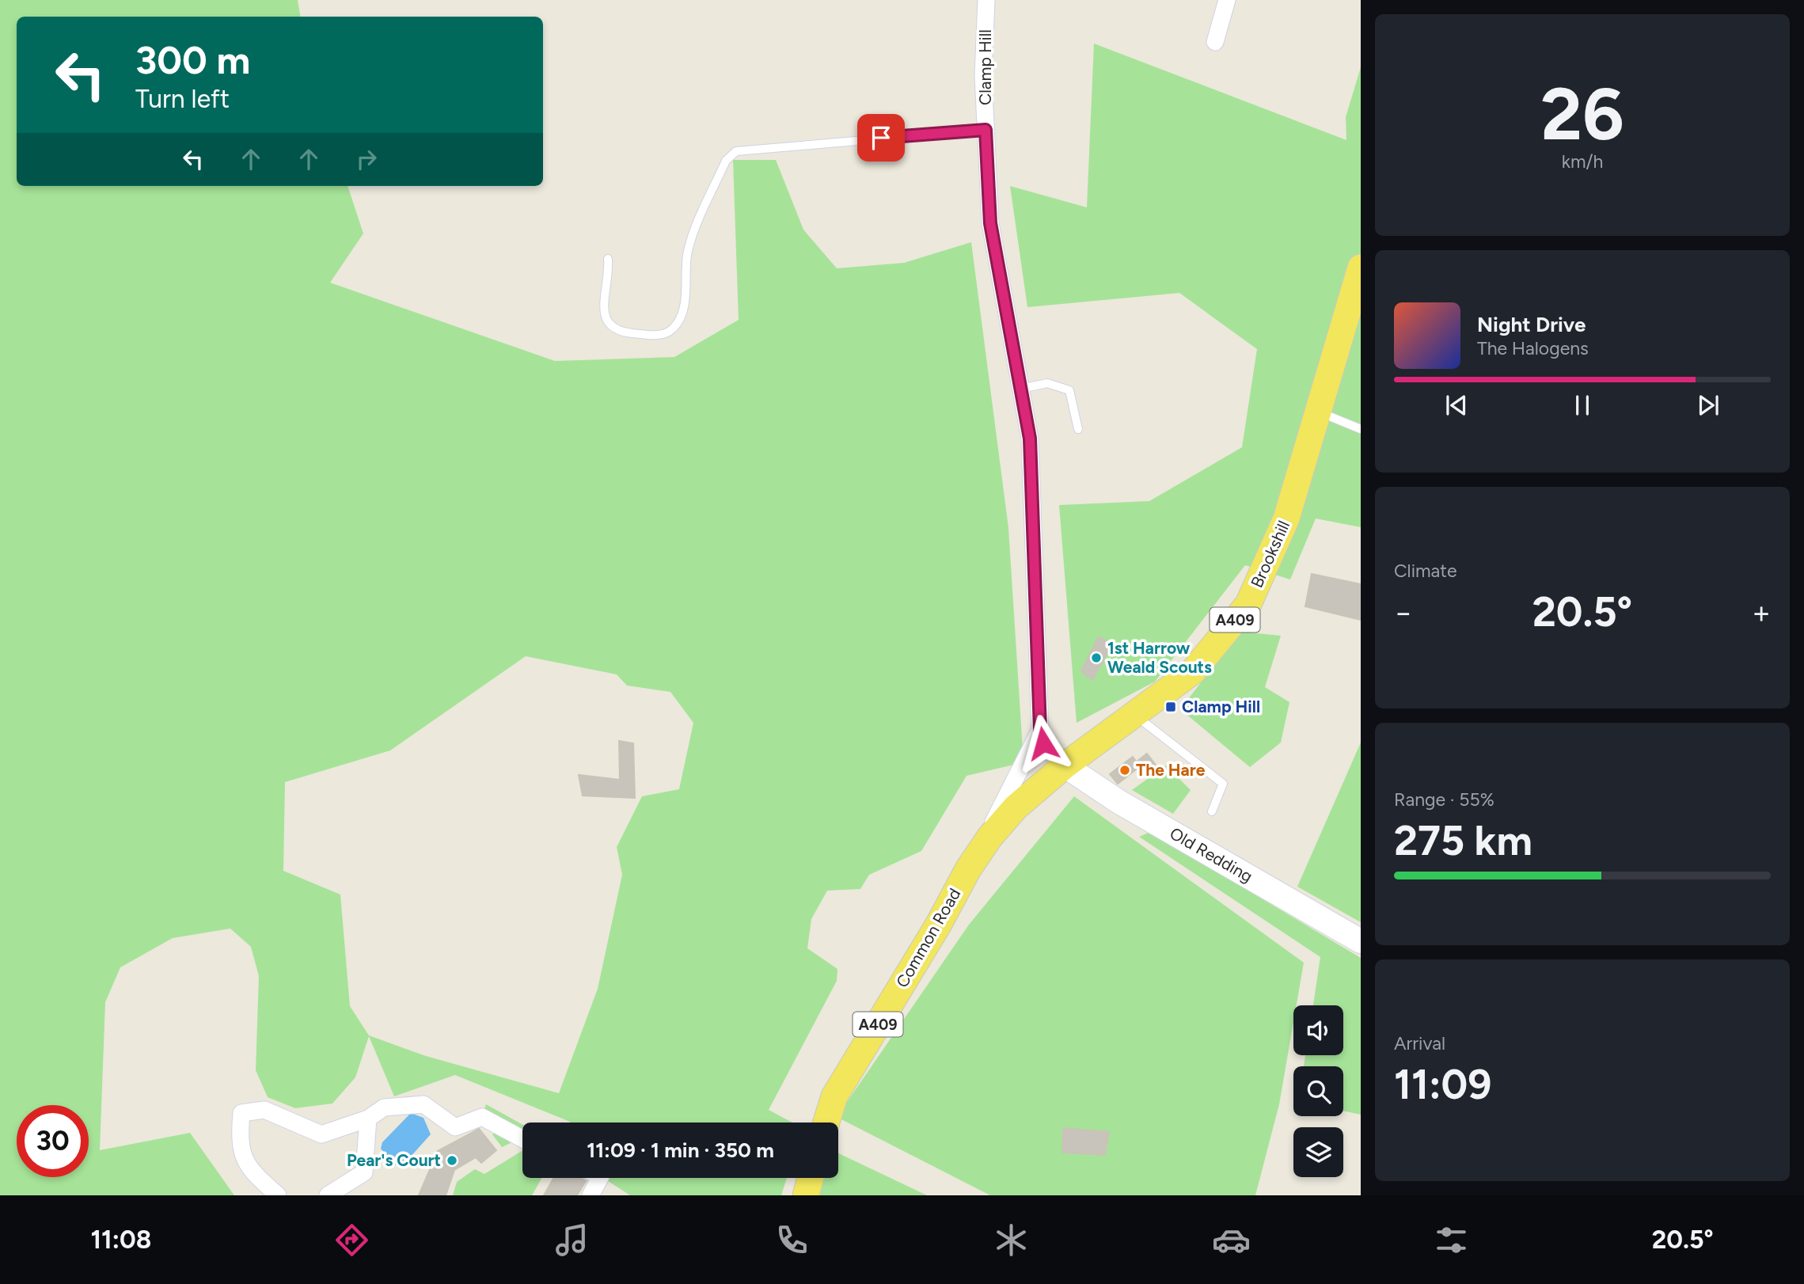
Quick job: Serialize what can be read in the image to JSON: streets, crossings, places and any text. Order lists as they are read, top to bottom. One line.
{"streets":{"main road":["Brookshill","A409","Common Road"],"street":["Clamp Hill","Old Redding"]},"crossings":[["Clamp Hill","Brookshill"],["Clamp Hill","Old Redding"],["Clamp Hill","Common Road"],["Brookshill","Old Redding"],["Brookshill","Common Road"],["Old Redding","Common Road"]],"places":{"other":["1st Harrow Weald Scouts","The Hare","Pear's Court"],"transit":["Clamp Hill"]},"page":{"tile":[["26","km/h"],"Climate",["Range · 55%","275 km"],["Arrival","11:09"]],"turn":["300 m","Turn left"],"song":["Night Drive","The Halogens"],"heat":["−","20.5°","+"],"limit":"30","trip":"11:09 · 1 min · 350 m","tabs":["11:08","20.5°"]}}
